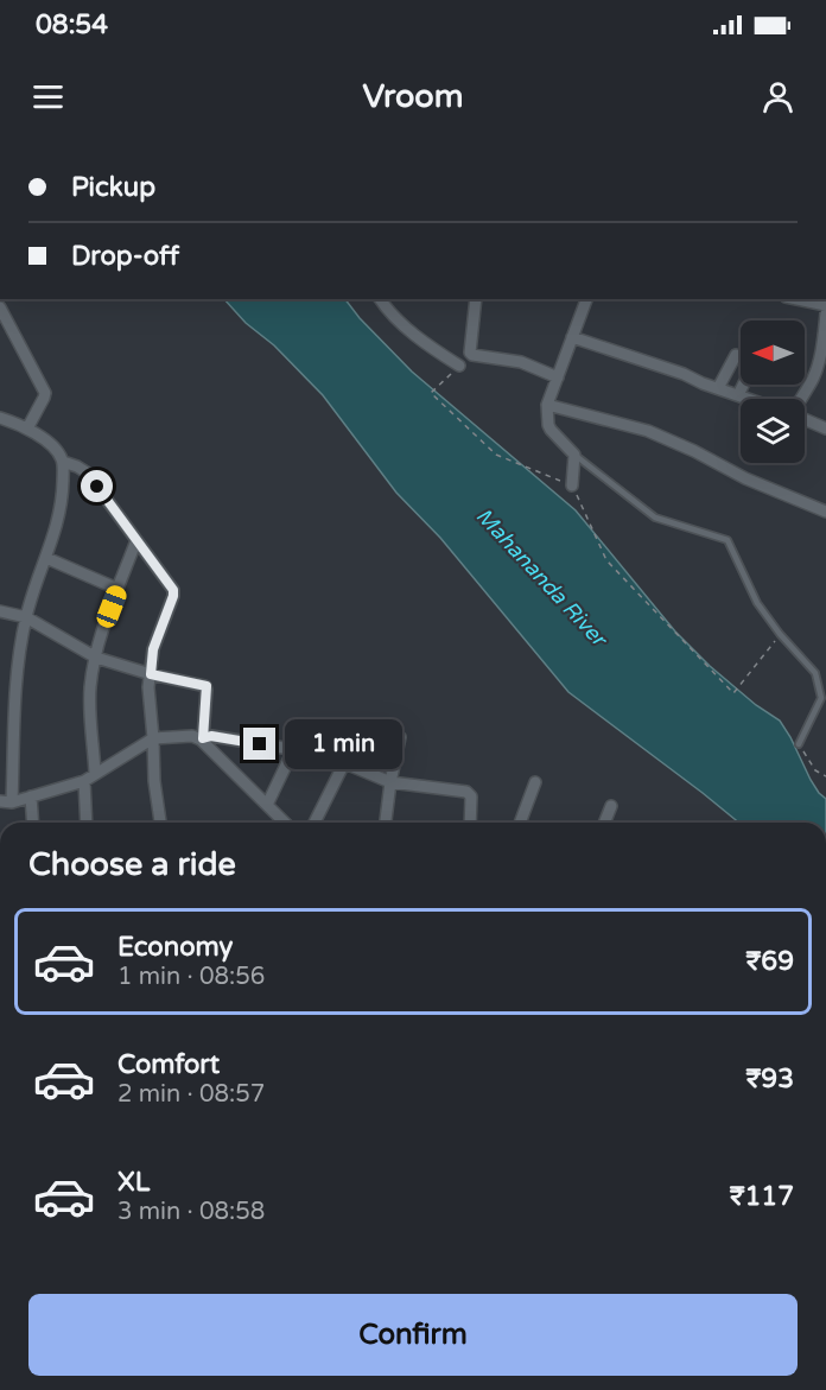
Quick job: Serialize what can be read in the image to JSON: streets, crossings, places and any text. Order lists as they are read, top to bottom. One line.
{"water":["Mahananda River"],"north":"left","page":{"status":"08:54","header":"Vroom","banner":["Pickup","Drop-off"],"bubble":"1 min","heading":"Choose a ride","list":[{"name":"Economy","note":"1 min · 08:56","value":"₹69"},{"name":"Comfort","note":"2 min · 08:57","value":"₹93"},{"name":"XL","note":"3 min · 08:58","value":"₹117"}],"buttons":"Confirm"}}
